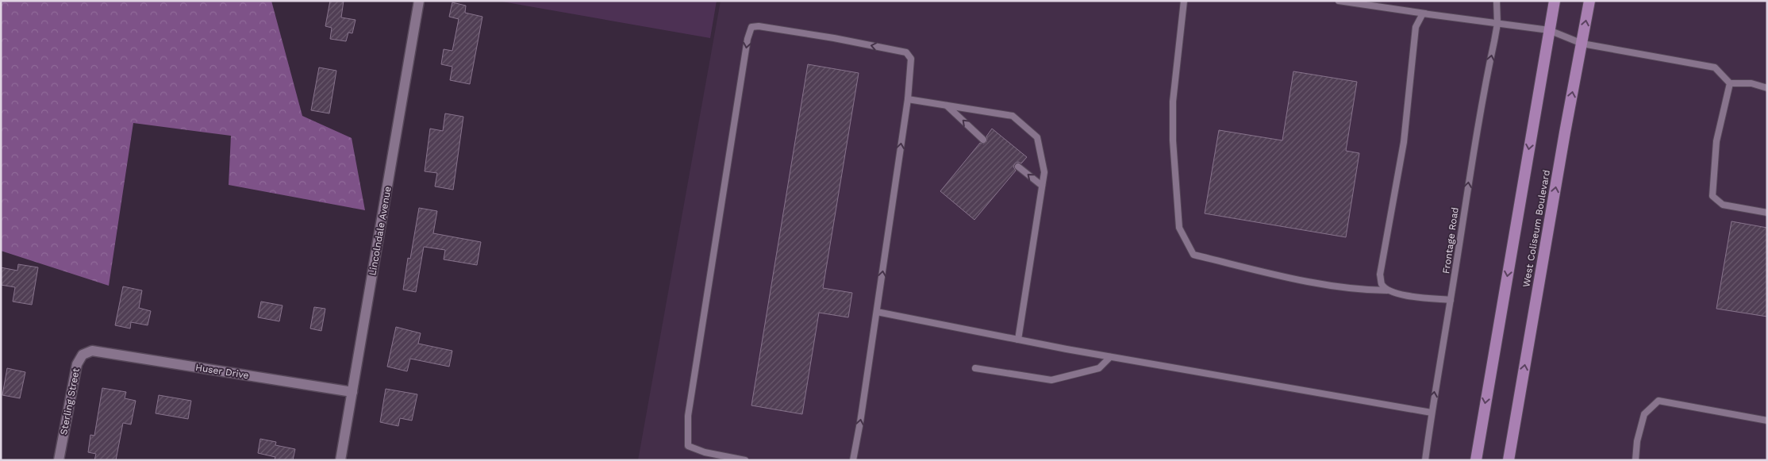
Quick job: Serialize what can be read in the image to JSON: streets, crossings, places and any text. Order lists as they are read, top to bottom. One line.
{"streets":{"highway":["West Coliseum Boulevard"],"street":["Lincolndale Avenue","Huser Drive","Sterling Street"],"lane":["Frontage Road"]},"crossings":[["Lincolndale Avenue","Huser Drive"],["Huser Drive","Sterling Street"]],"one_way":["Frontage Road"]}
